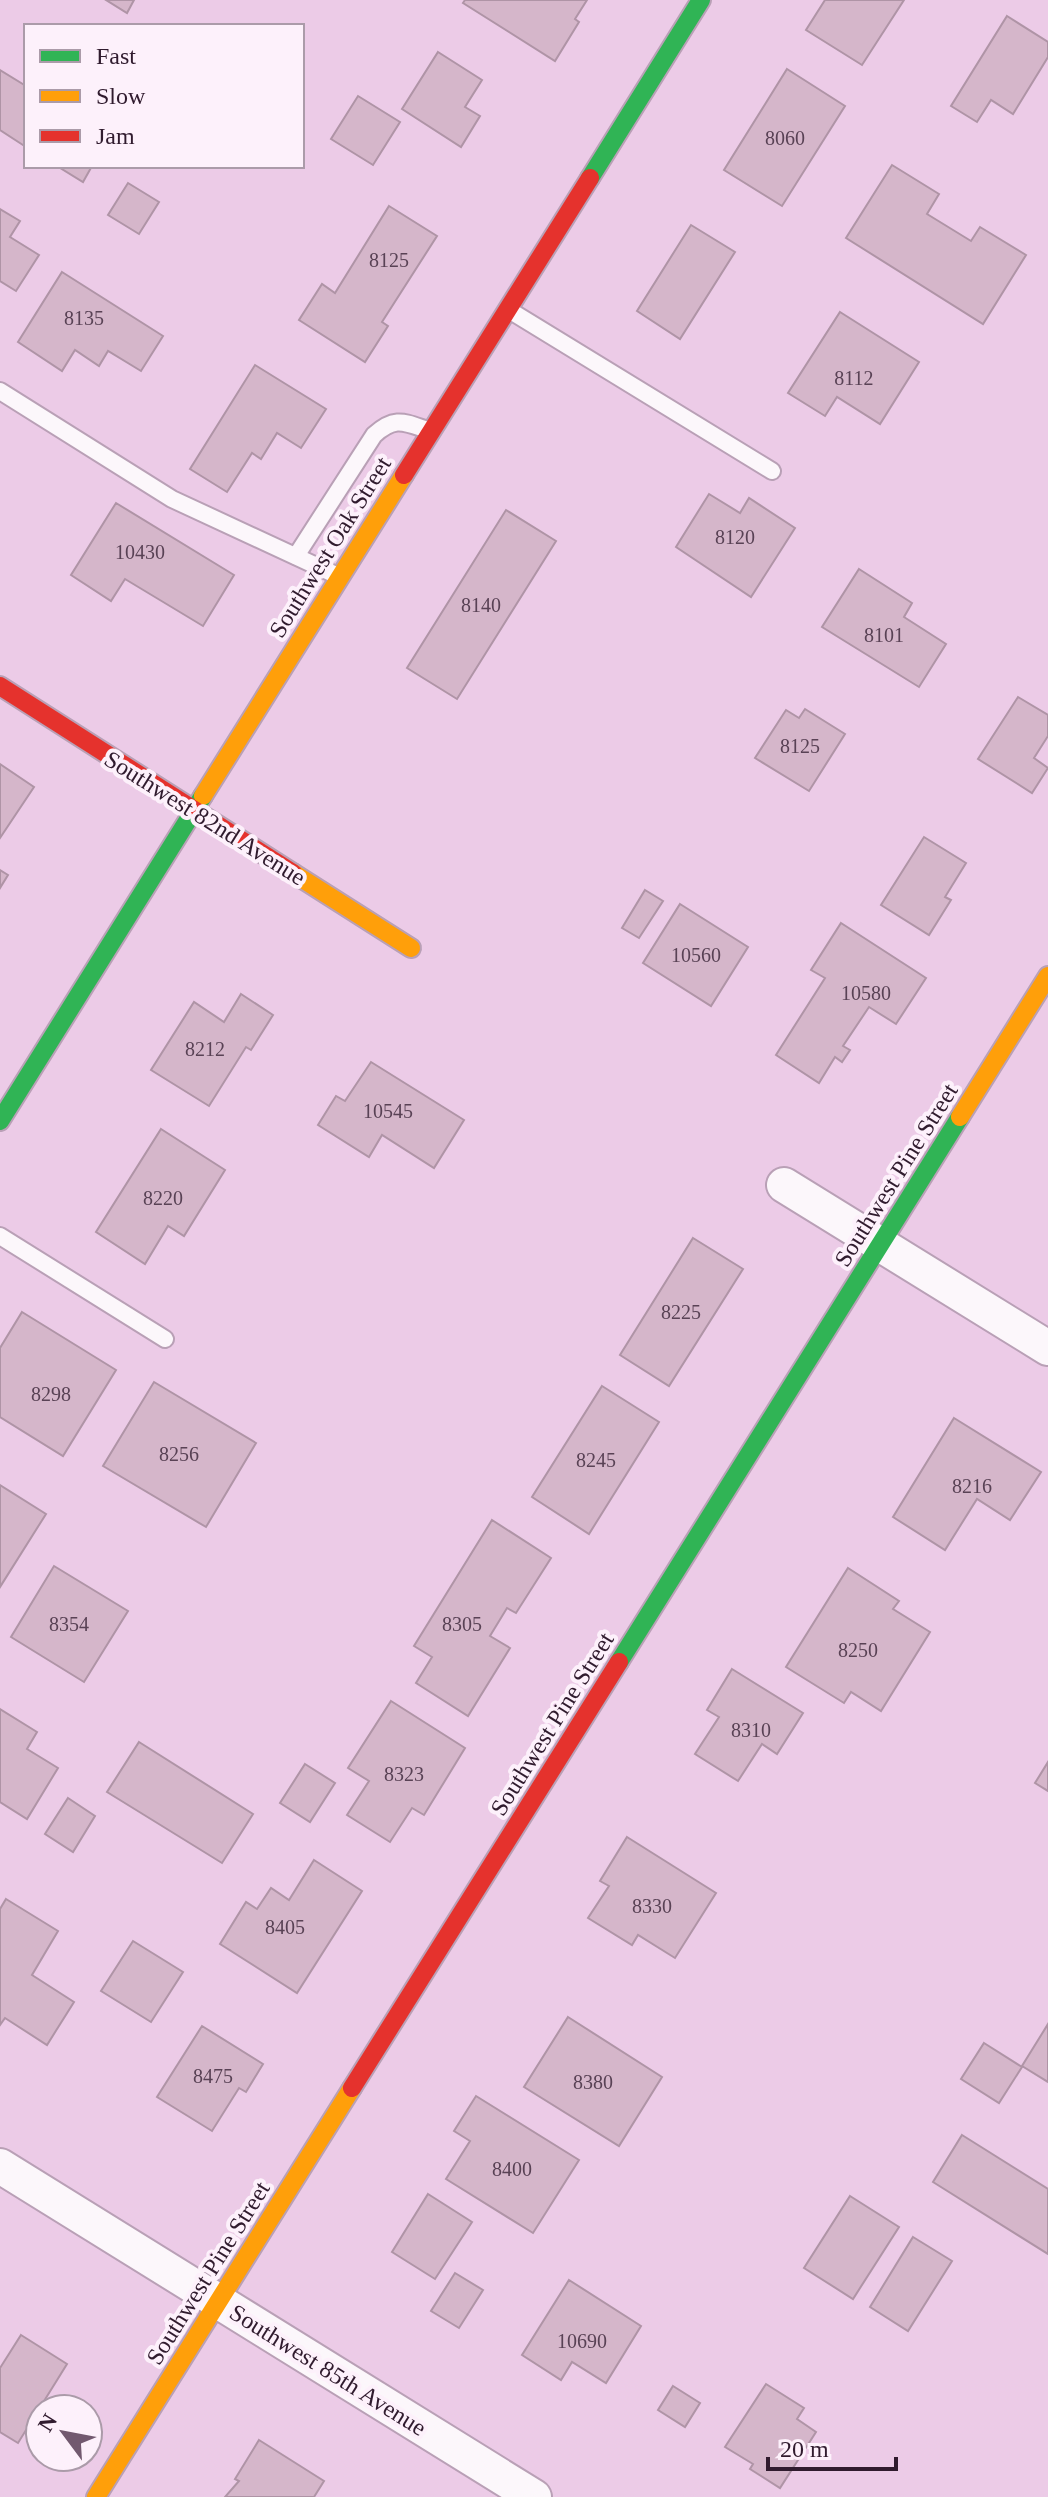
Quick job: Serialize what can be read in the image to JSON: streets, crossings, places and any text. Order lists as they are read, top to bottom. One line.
{"streets":{"street":["Southwest Oak Street","Southwest 82nd Avenue","Southwest Pine Street","Southwest 85th Avenue"]},"crossings":[["Southwest Oak Street","Southwest 82nd Avenue"],["Southwest Pine Street","Southwest 85th Avenue"]],"house_numbers":["8060","8125","8135","8112","8120","10430","8140","8101","8125","10560","10580","8212","10545","8220","8225","8298","8256","8245","8216","8354","8305","8250","8310","8323","8330","8405","8475","8380","8400","10690"],"legend":["Fast","Slow","Jam"],"scale_bar":"20 m","north":"top left"}
